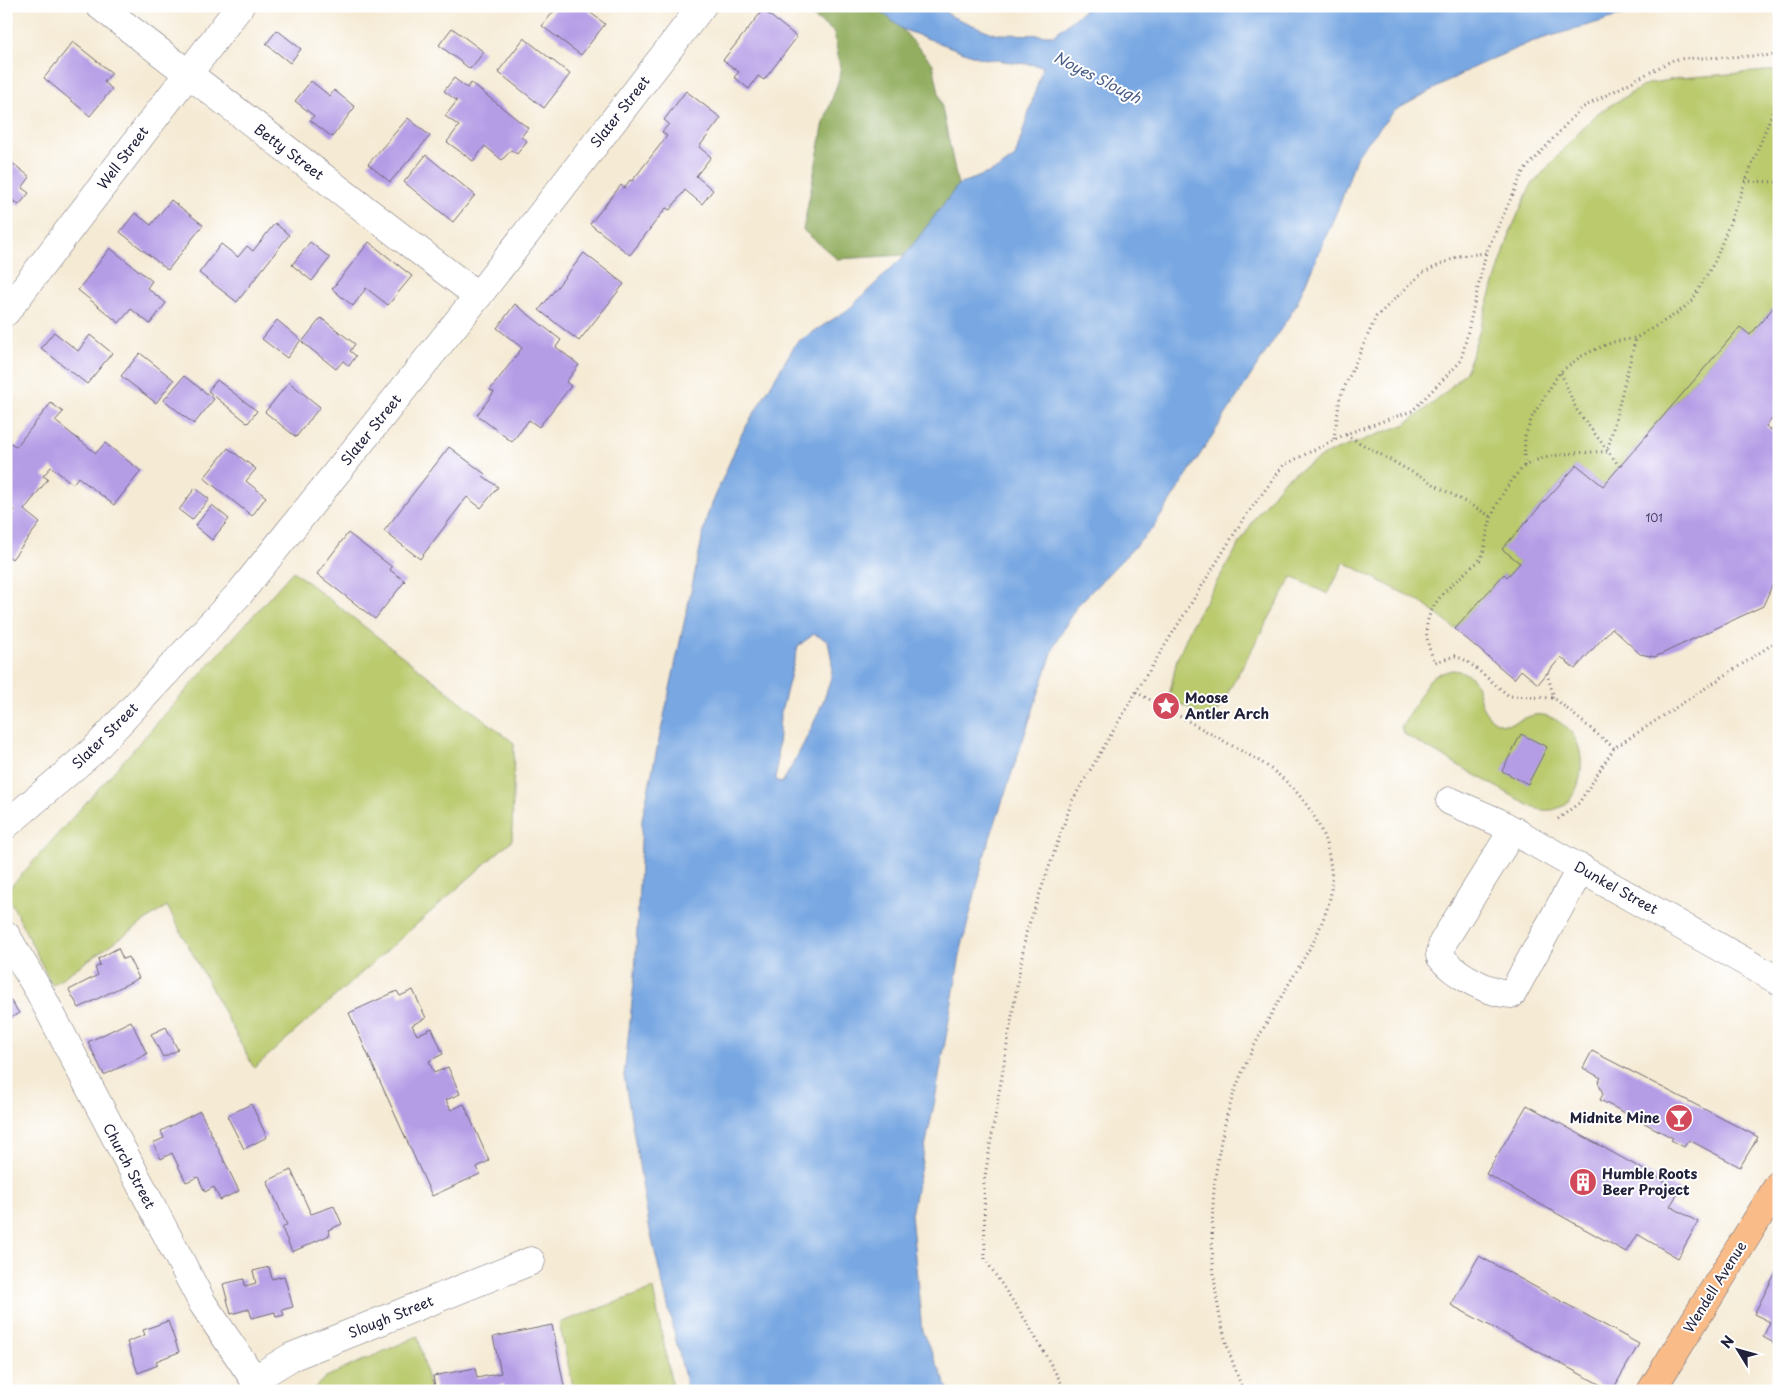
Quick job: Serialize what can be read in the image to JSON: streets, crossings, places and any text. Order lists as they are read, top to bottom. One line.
{"streets":{"main road":["Wendell Avenue"],"street":["Slater Street","Betty Street","Well Street","Dunkel Street","Church Street","Slough Street"]},"crossings":[["Slater Street","Betty Street"],["Betty Street","Well Street"],["Church Street","Slough Street"]],"water":["Noyes Slough"],"places":{"place":["Moose Antler Arch"],"bar":["Midnite Mine"],"building":["Humble Roots Beer Project"]},"house_numbers":["101"],"north":"top left"}
